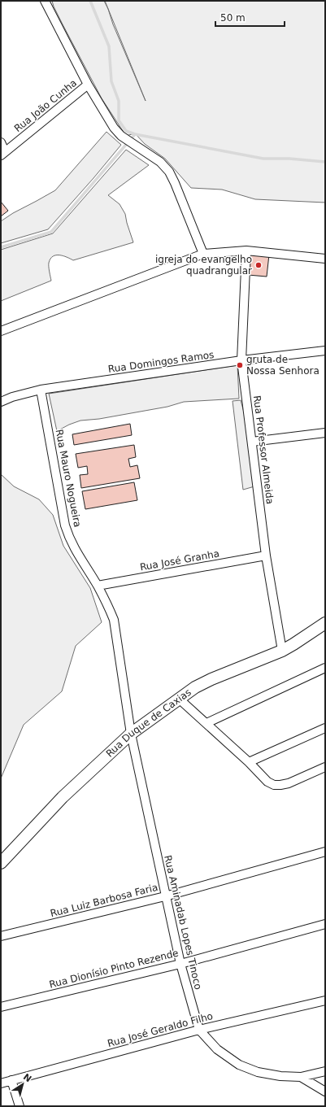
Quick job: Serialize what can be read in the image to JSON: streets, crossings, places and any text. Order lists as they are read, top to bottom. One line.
{"streets":{"street":["Rua João Cunha","Rua Domingos Ramos","Rua Professor Almeida","Rua Mauro Nogueira","Rua José Granha","Rua Duque de Caxias","Rua Luiz Barbosa Faria","Rua Aminadab Lopes Tinoco","Rua Dionísio Pinto Rezende","Rua José Geraldo Filho"]},"crossings":[["Rua Domingos Ramos","Rua Professor Almeida"],["Rua Domingos Ramos","Rua Mauro Nogueira"],["Rua Professor Almeida","Rua José Granha"],["Rua Professor Almeida","Rua Duque de Caxias"],["Rua Mauro Nogueira","Rua José Granha"],["Rua Mauro Nogueira","Rua Duque de Caxias"],["Rua Mauro Nogueira","Rua Aminadab Lopes Tinoco"],["Rua Duque de Caxias","Rua Aminadab Lopes Tinoco"],["Rua Luiz Barbosa Faria","Rua Aminadab Lopes Tinoco"],["Rua Aminadab Lopes Tinoco","Rua Dionísio Pinto Rezende"],["Rua Aminadab Lopes Tinoco","Rua José Geraldo Filho"]],"places":["igreja do evangelho quadrangular","gruta de Nossa Senhora"],"scale_bar":"50 m","north":"top right"}
